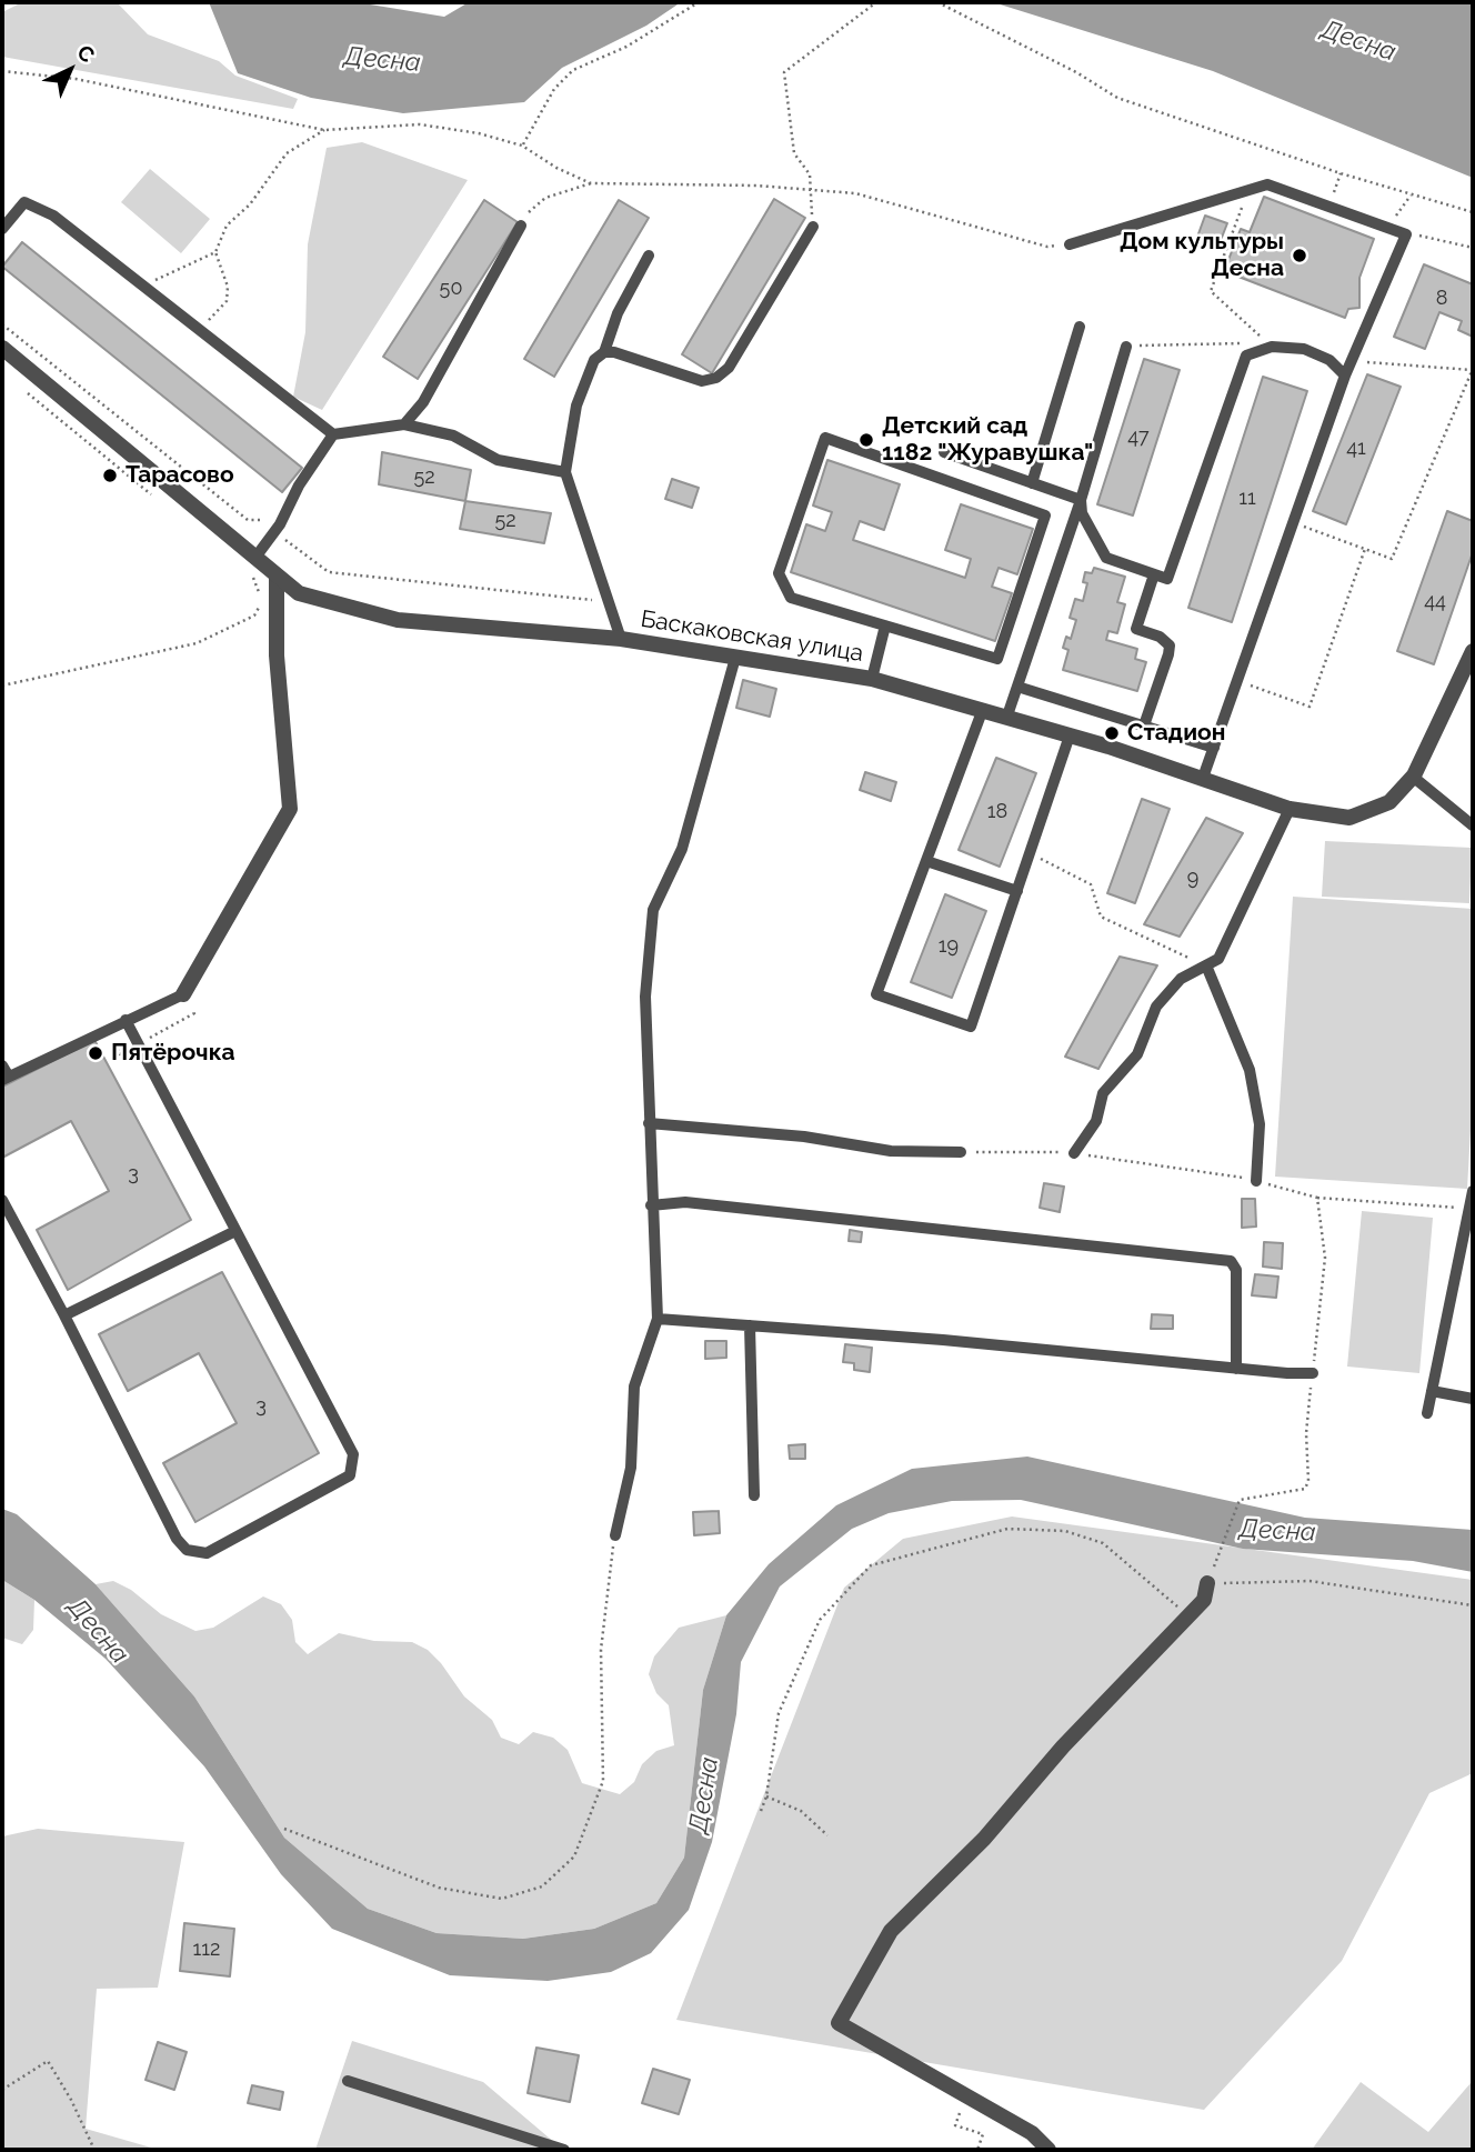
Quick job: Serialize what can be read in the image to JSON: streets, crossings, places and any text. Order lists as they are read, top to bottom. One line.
{"streets":{"street":["Баскаковская улица"]},"water":["Десна"],"places":["Дом культуры Десна","Детский сад 1182 \"Журавушка\"","Тарасово","Стадион","Пятёрочка"],"house_numbers":["50","8","47","41","52","11","52","44","18","9","19","3","3","112"],"north":"top right"}
